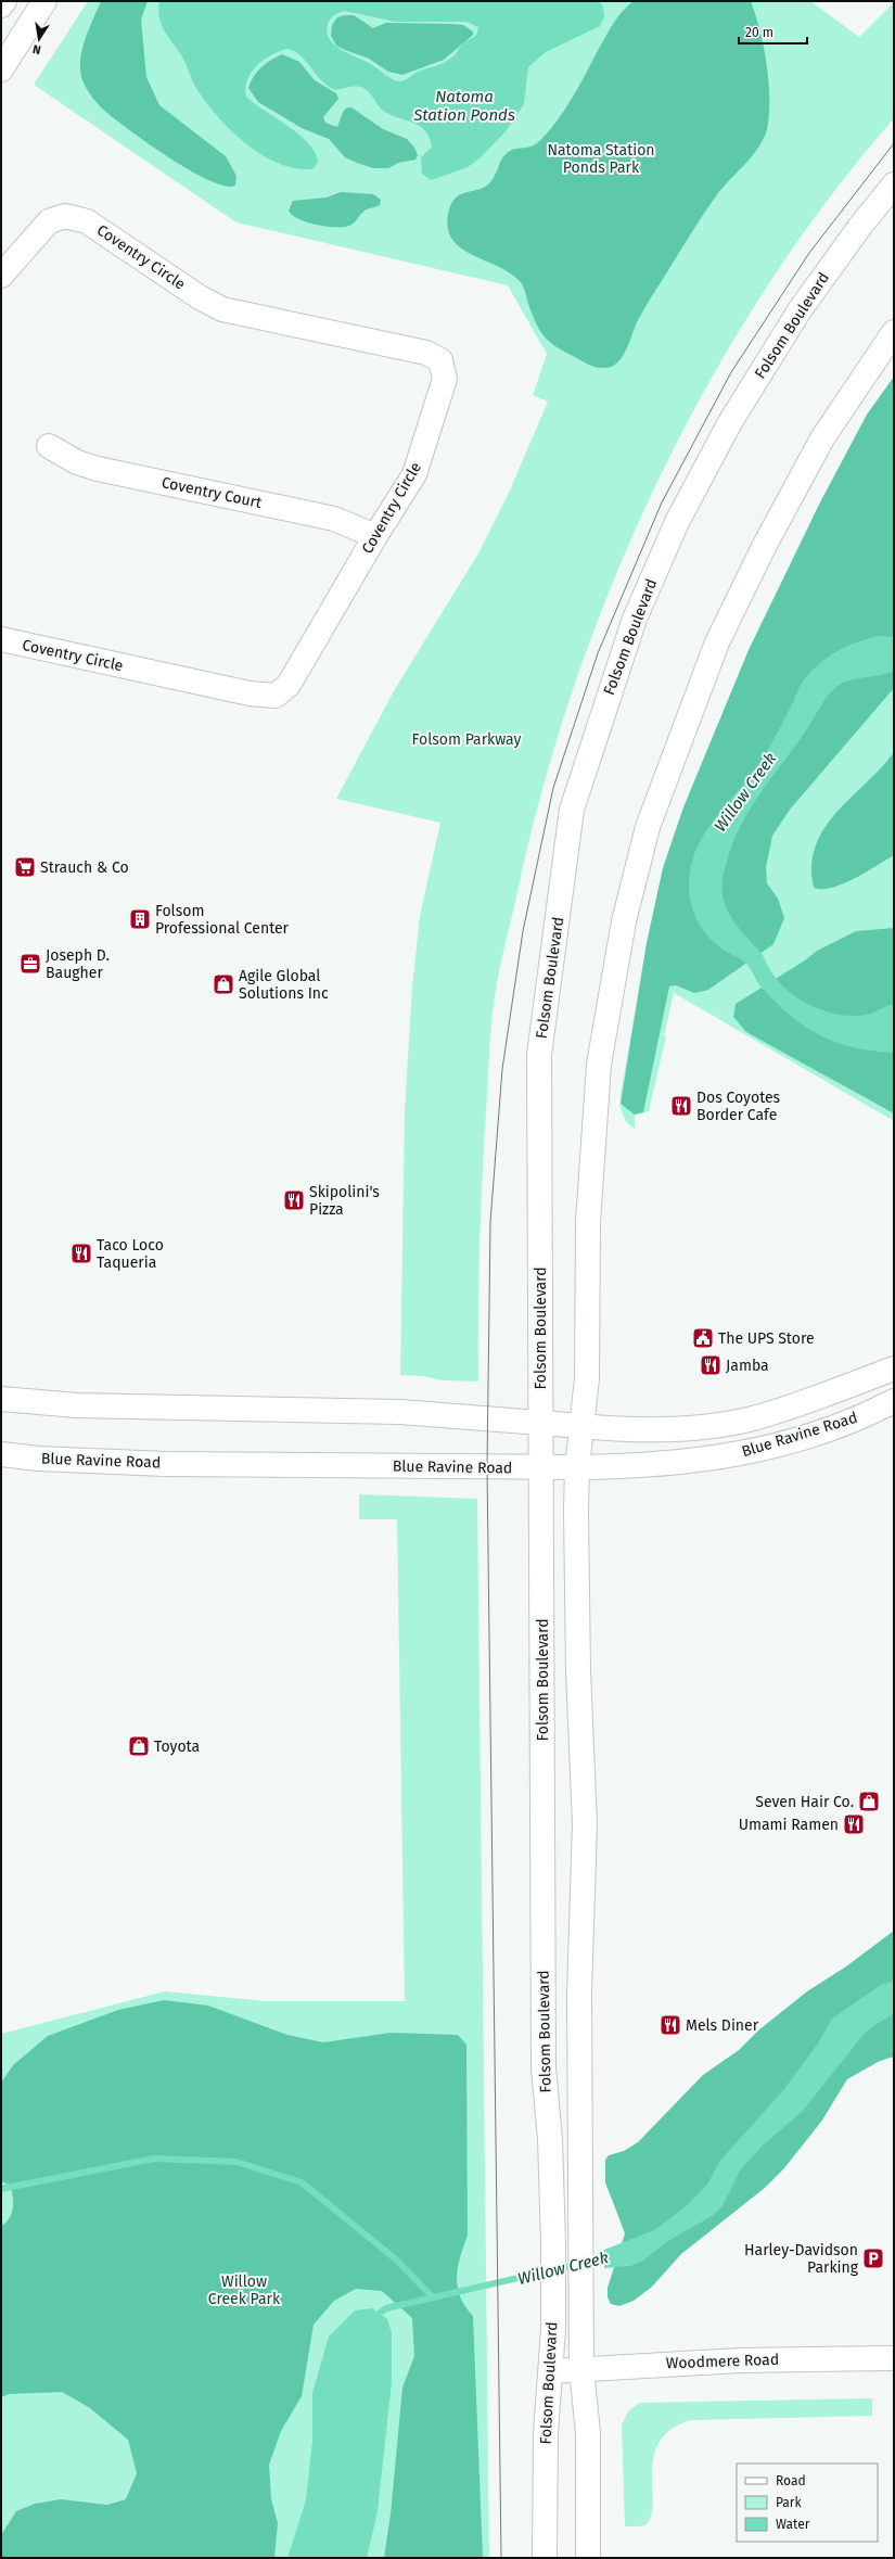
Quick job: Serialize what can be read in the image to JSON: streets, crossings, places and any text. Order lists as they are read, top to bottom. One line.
{"streets":{"main road":["Coventry Circle","Folsom Boulevard","Coventry Court","Blue Ravine Road","Woodmere Road"]},"crossings":[["Coventry Circle","Coventry Court"],["Folsom Boulevard","Blue Ravine Road"],["Folsom Boulevard","Woodmere Road"]],"water":["Natoma Station Ponds","Willow Creek"],"parks":["Natoma Station Ponds Park","Folsom Parkway","Willow Creek Park"],"places":{"supermarket":["Strauch & Co"],"building":["Folsom Professional Center"],"office":["Joseph D. Baugher"],"shop":["Agile Global Solutions Inc","Toyota","Seven Hair Co."],"restaurant":["Dos Coyotes Border Cafe","Skipolini's Pizza","Taco Loco Taqueria","Jamba","Umami Ramen","Mels Diner"],"public building":["The UPS Store"],"parking":["Harley-Davidson Parking"]},"legend":["Road","Park","Water"],"scale_bar":"20 m","north":"bottom"}
